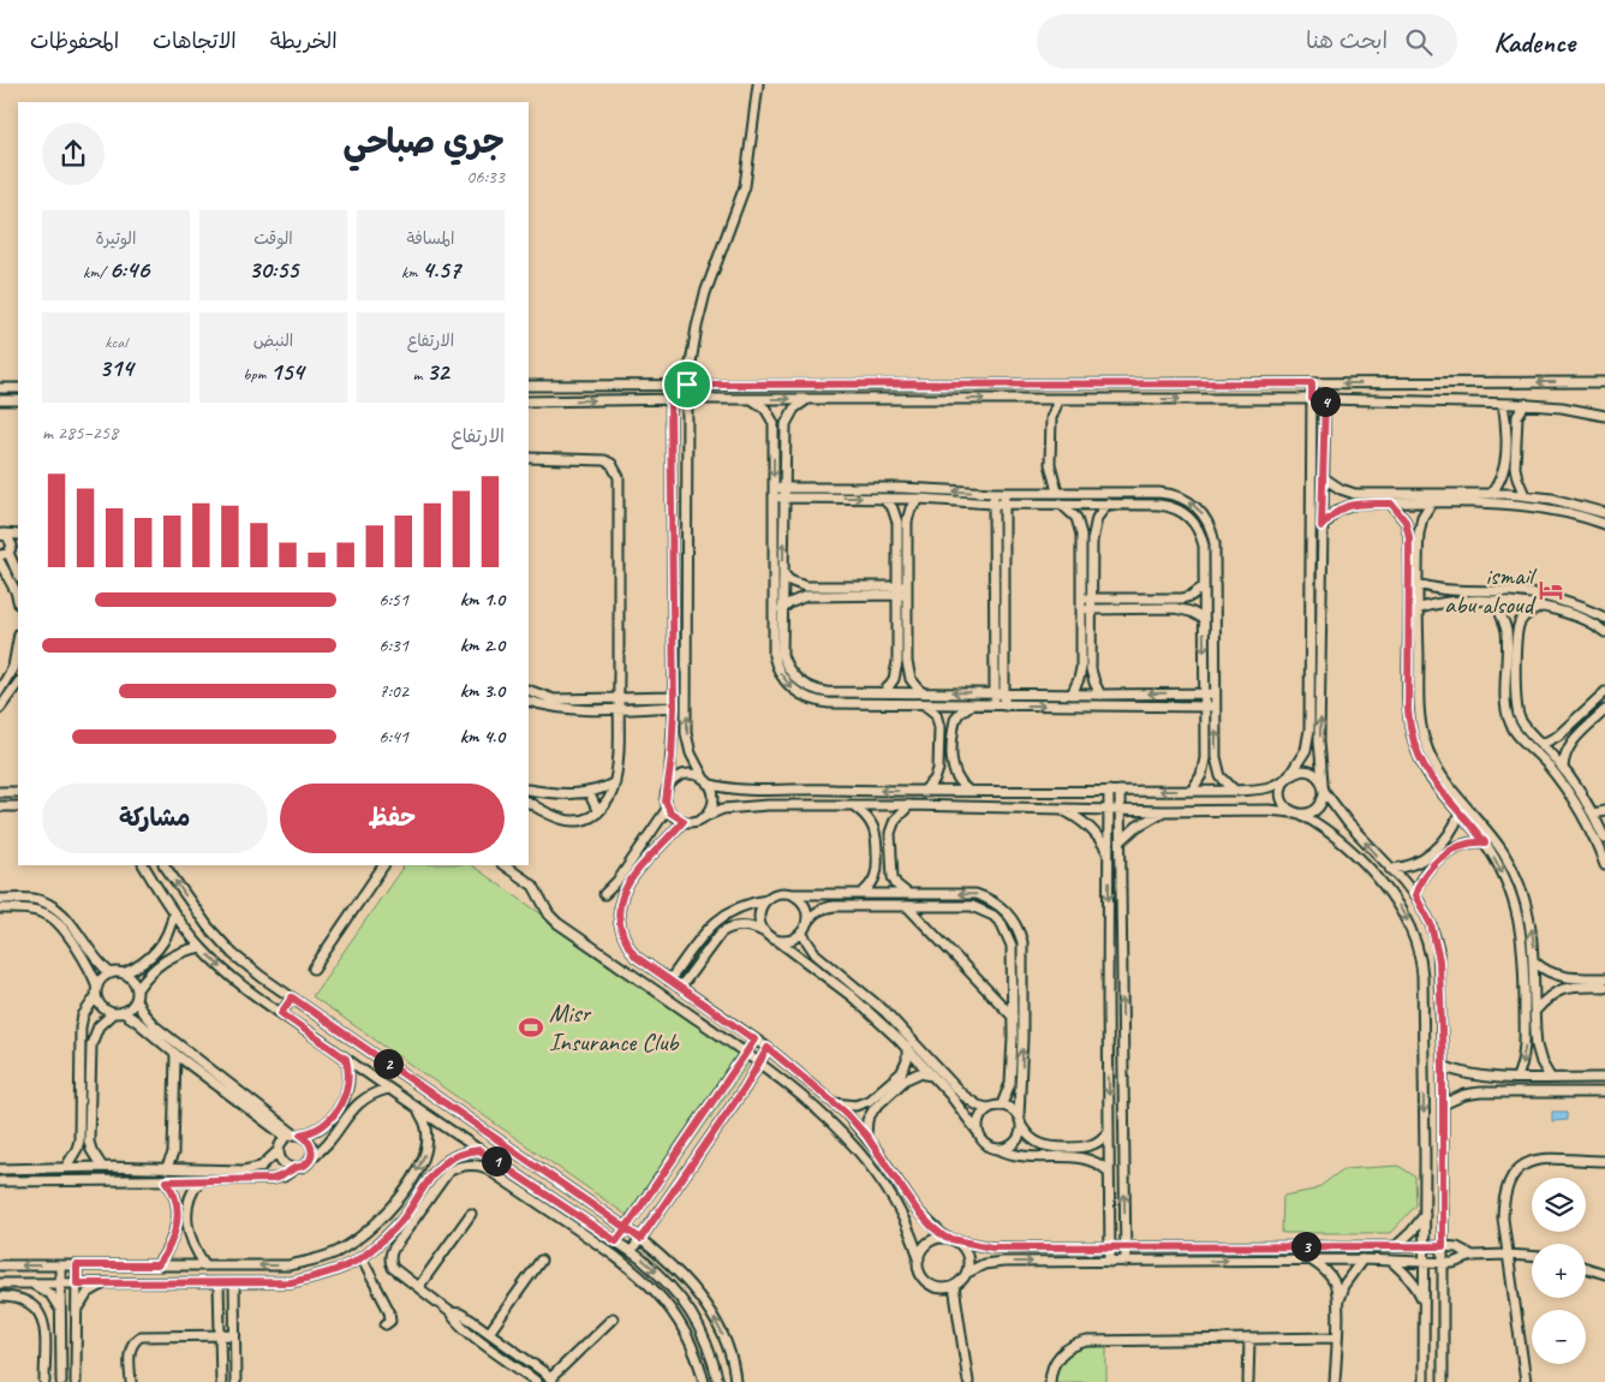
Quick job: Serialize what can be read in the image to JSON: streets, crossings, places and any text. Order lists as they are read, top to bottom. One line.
{"places":{"hotel":["ismail abu alsoud"],"sports":["Misr Insurance Club"]},"page":{"header":"Kadence","search":"ابحث هنا","nav":["الخريطة","الاتجاهات","المحفوظات"],"heading":["جري صباحي","06:33"],"stats":[["المسافة","4.57 km"],["الوقت","30:55"],["الوتيرة","6:46 /km"],["الارتفاع","32 m"],["النبض","154 bpm"],["kcal","314"]],"pins":["4","2","1","3"],"chart":["الارتفاع","258–285 m"],"list":[{"name":"1.0 km","note":"6:51"},{"name":"2.0 km","note":"6:31"},{"name":"3.0 km","note":"7:02"},{"name":"4.0 km","note":"6:41"}],"buttons":["حفظ","مشاركة"],"map_buttons":["+","−"]}}
